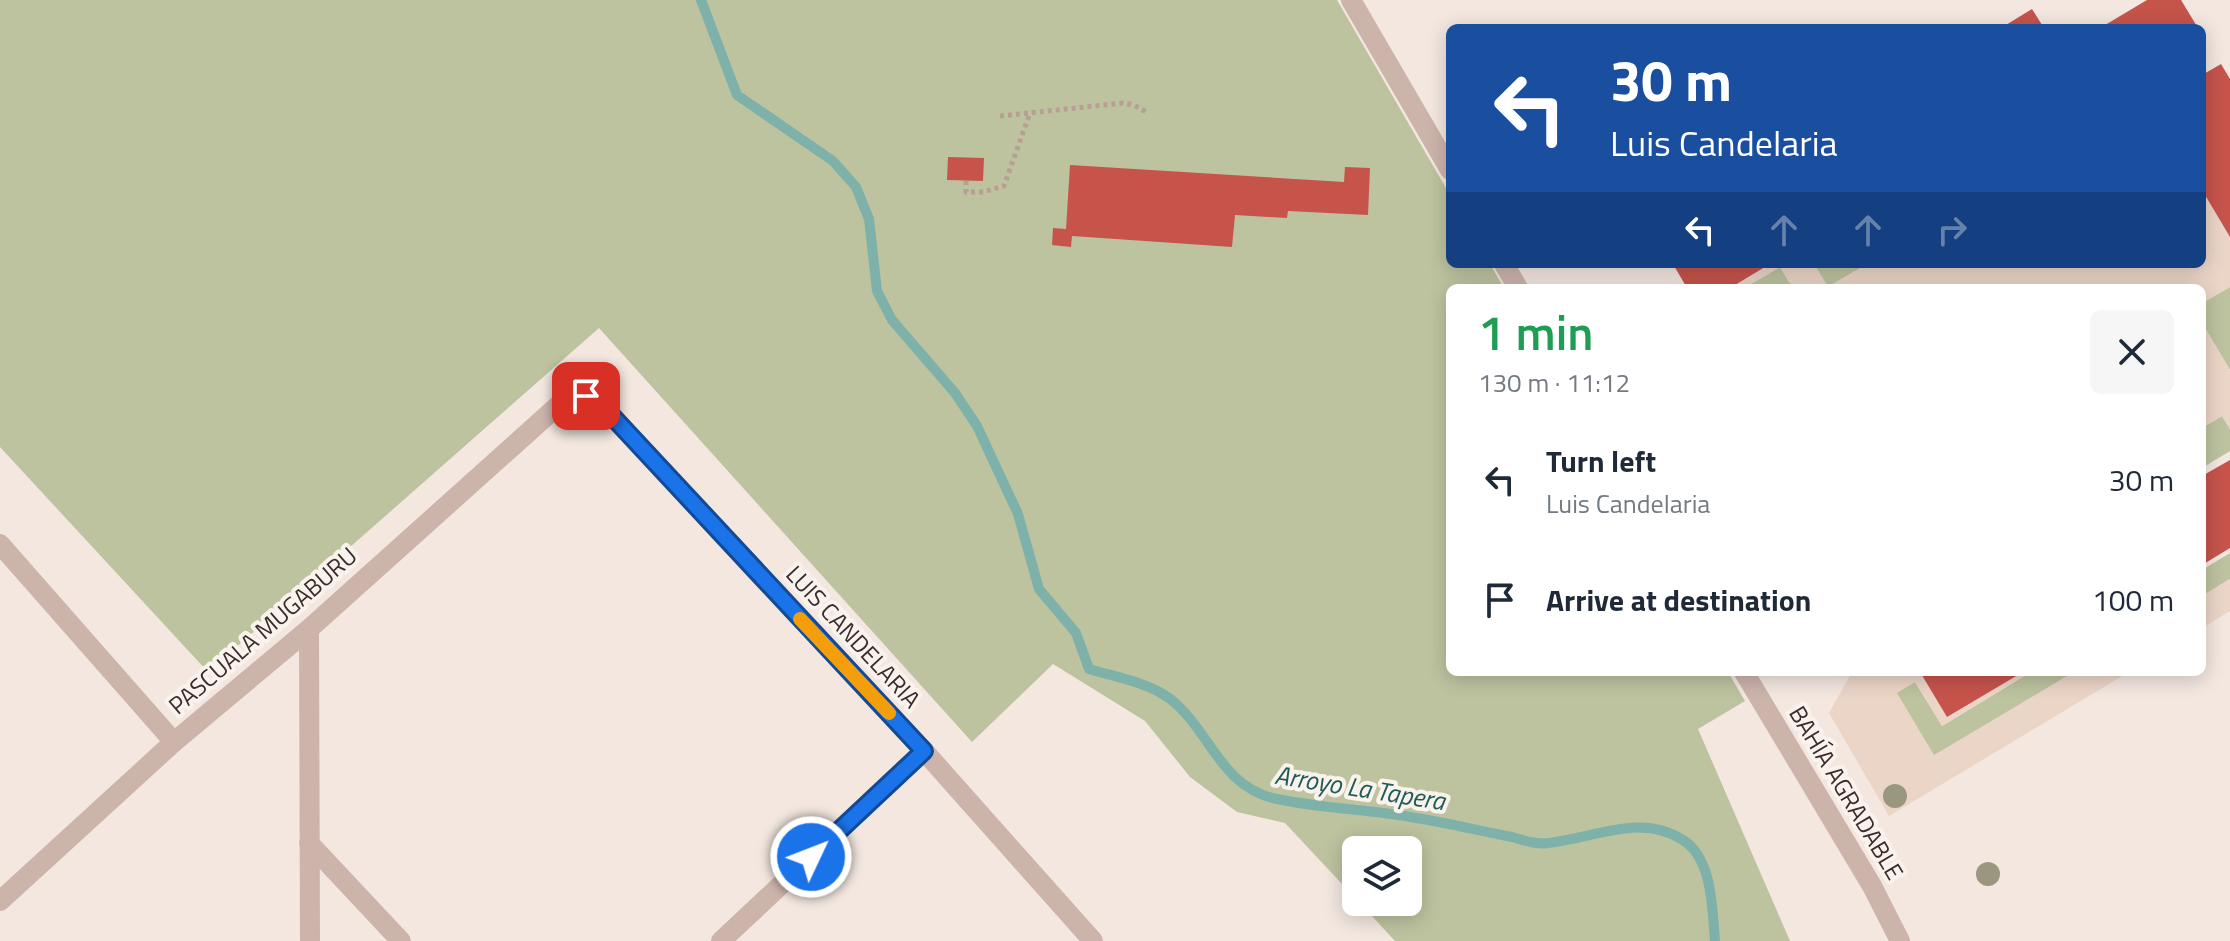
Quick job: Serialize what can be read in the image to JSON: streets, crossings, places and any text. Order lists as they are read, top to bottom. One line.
{"streets":{"street":["PASCUALA MUGABURU","LUIS CANDELARIA","BAHÍA AGRADABLE"]},"crossings":[["PASCUALA MUGABURU","LUIS CANDELARIA"]],"water":["Arroyo La Tapera"],"page":{"turn":["30 m","Luis Candelaria"],"heading":["1 min","130 m · 11:12"],"list":[{"name":"Turn left","note":"Luis Candelaria","value":"30 m"},{"name":"Arrive at destination","value":"100 m"}]}}
